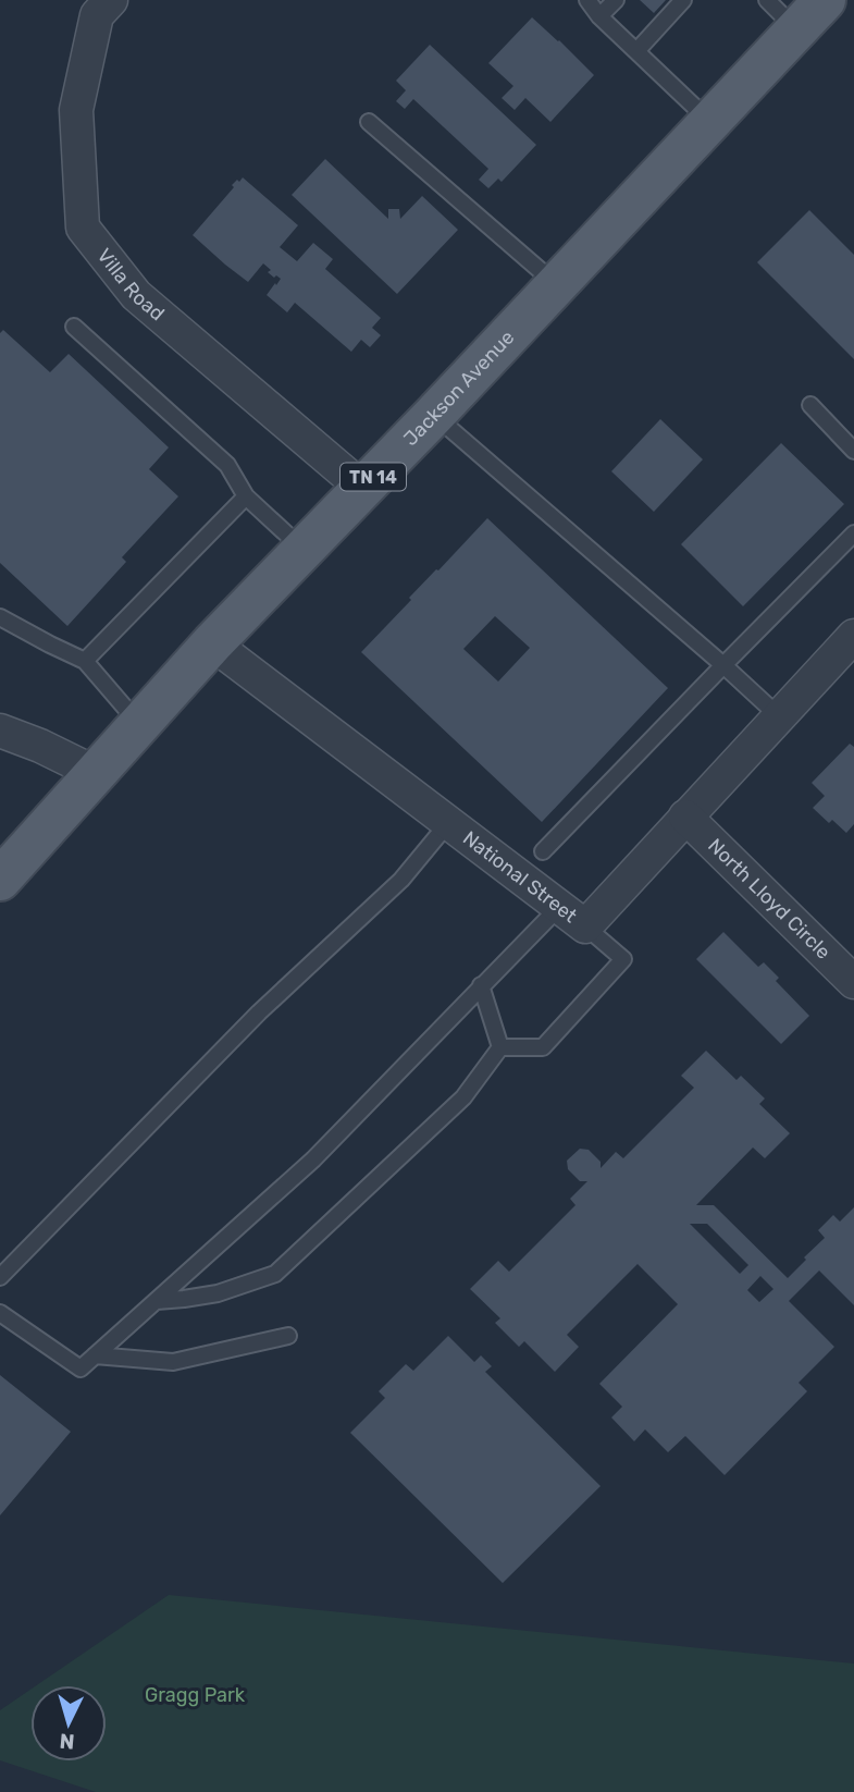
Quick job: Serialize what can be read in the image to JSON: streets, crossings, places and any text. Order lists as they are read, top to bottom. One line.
{"streets":{"main road":["Jackson Avenue","TN 14"],"street":["Villa Road","National Street","North Lloyd Circle"]},"crossings":[["Villa Road","Jackson Avenue"],["Jackson Avenue","National Street"],["National Street","North Lloyd Circle"]],"parks":["Gragg Park"],"north":"bottom"}
